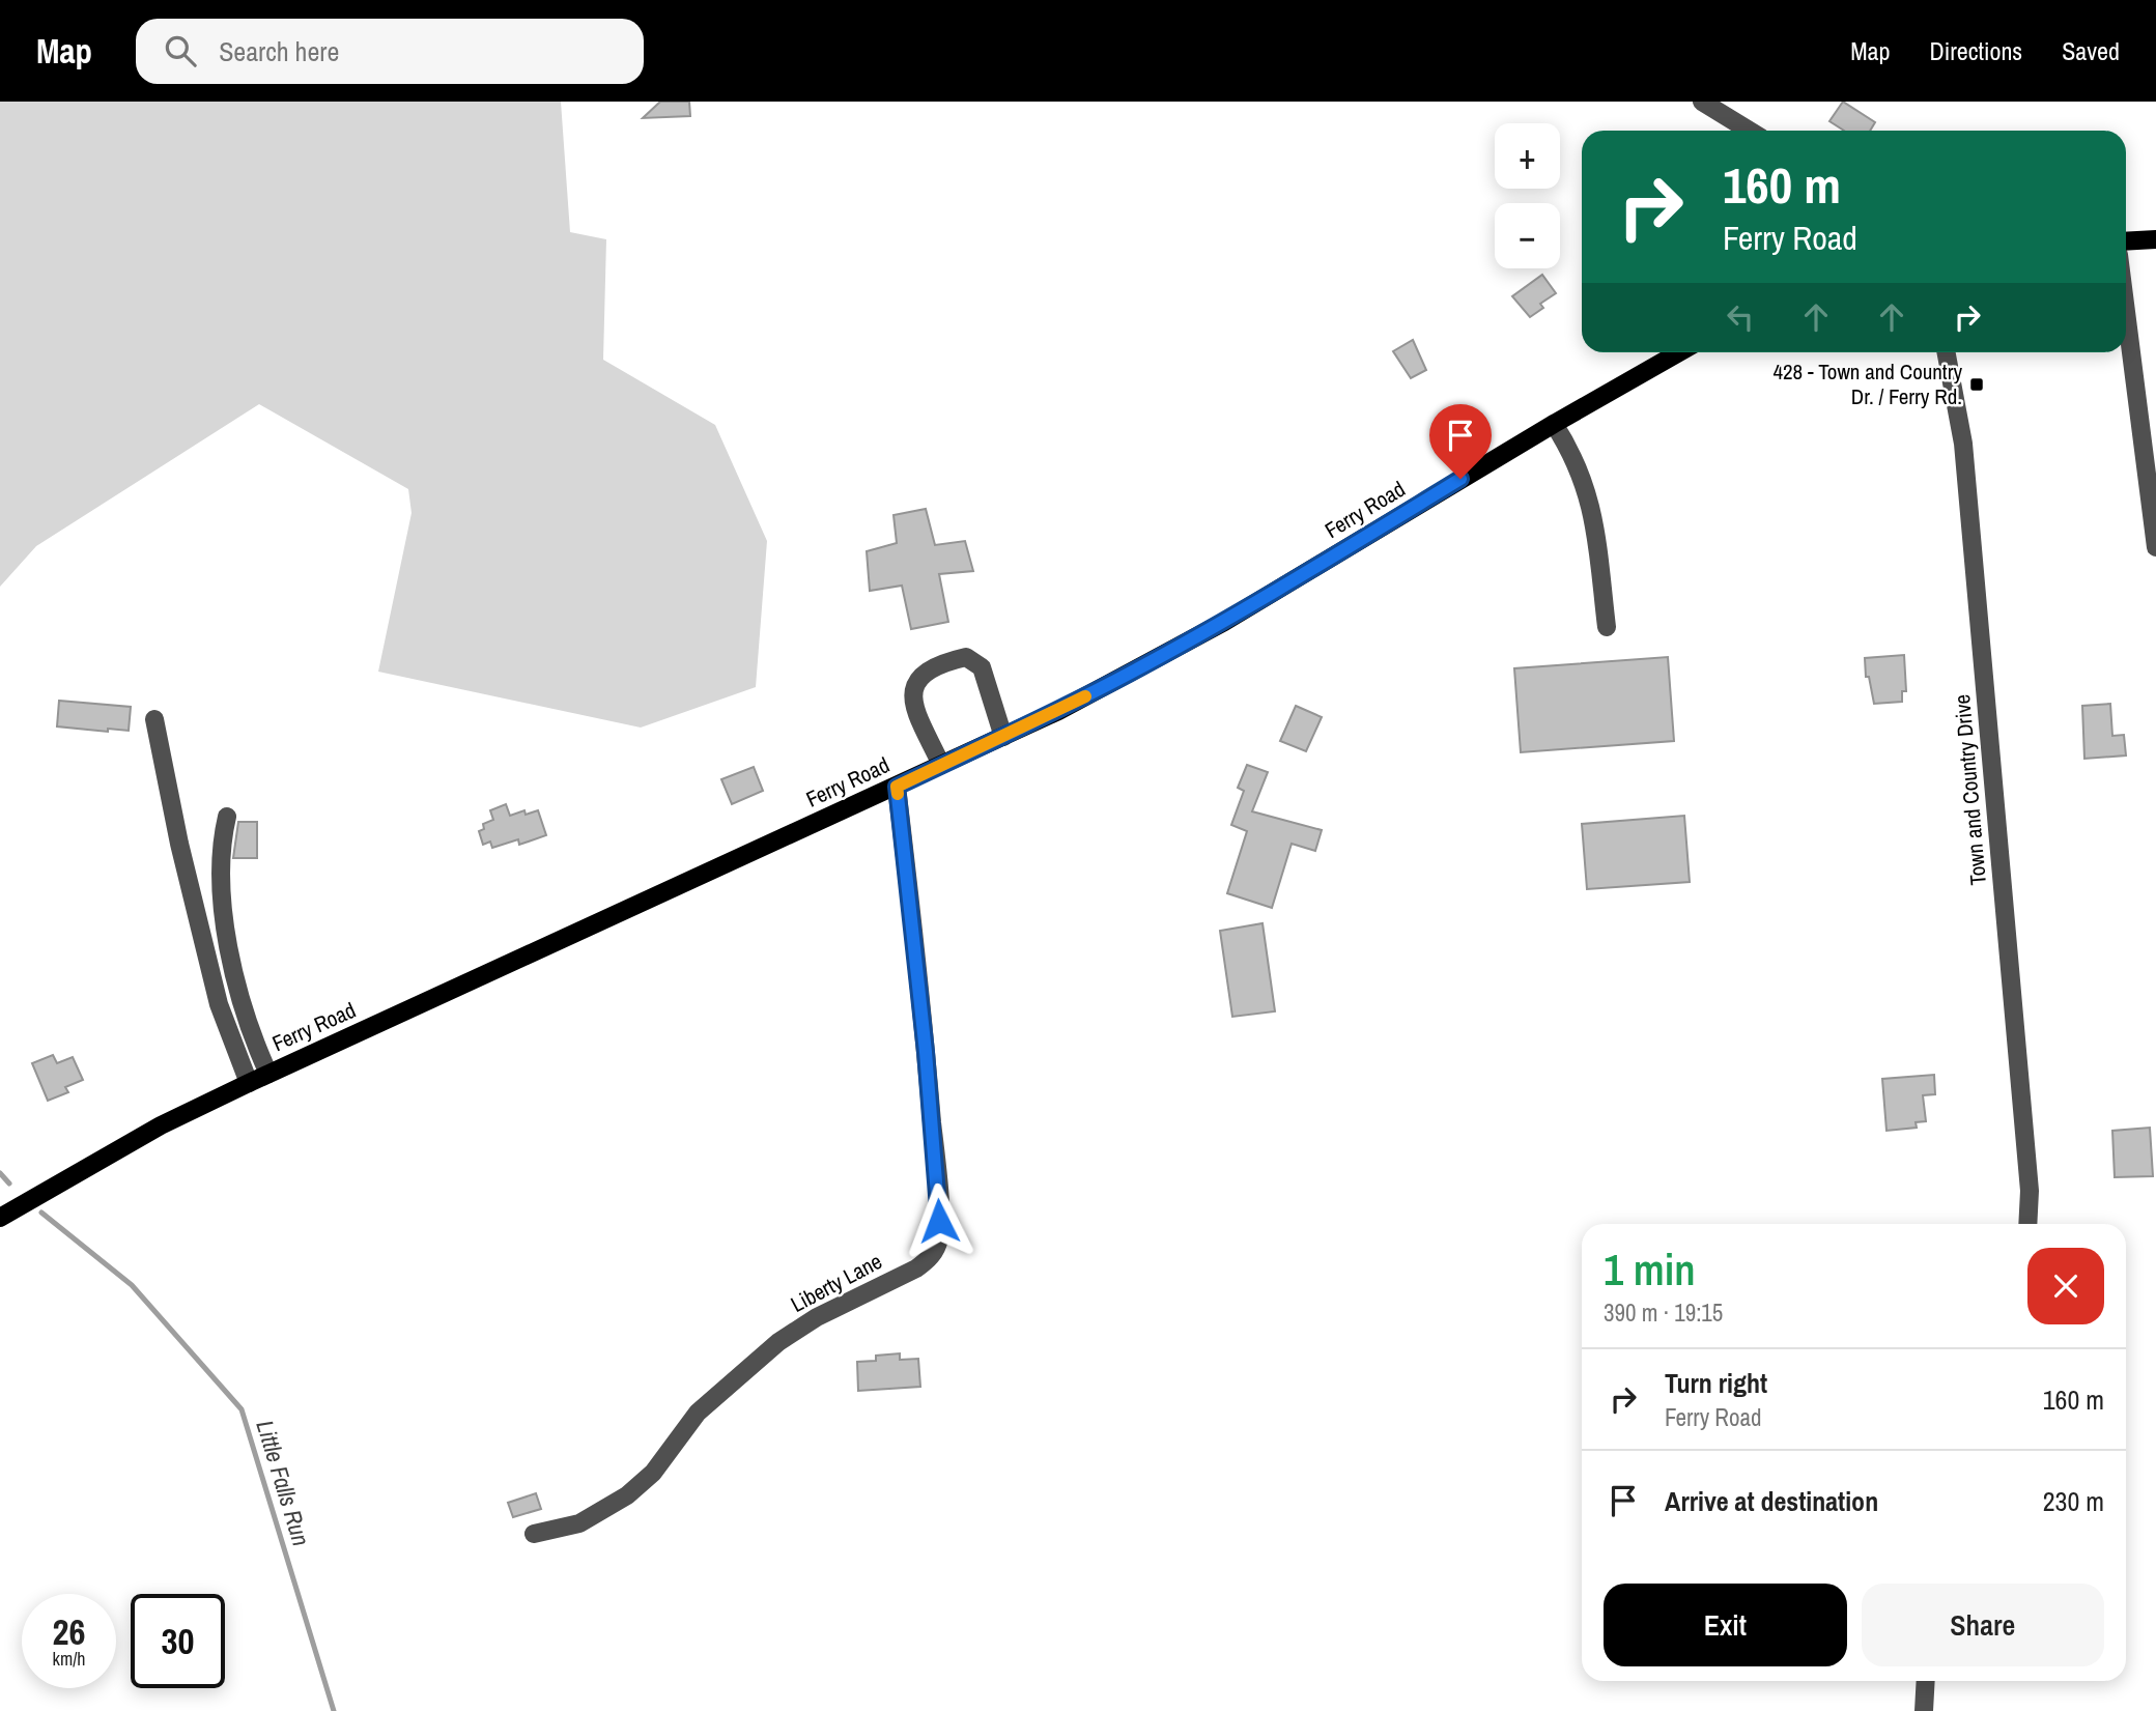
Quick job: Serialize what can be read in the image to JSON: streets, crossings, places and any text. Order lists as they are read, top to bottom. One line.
{"streets":{"main road":["Ferry Road"],"street":["Town and Country Drive","Liberty Lane"]},"crossings":[["Ferry Road","Liberty Lane"]],"water":["Little Falls Run"],"places":{"transit":["428 - Town and Country Dr. / Ferry Rd."]},"page":{"header":"Map","search":"Search here","nav":["Map","Directions","Saved"],"map_buttons":["+","−"],"turn":["160 m","Ferry Road"],"heading":["1 min","390 m · 19:15"],"list":[{"name":"Turn right","note":"Ferry Road","value":"160 m"},{"name":"Arrive at destination","value":"230 m"}],"buttons":["Exit","Share"],"speed":"26 km/h","limit":"30"}}
